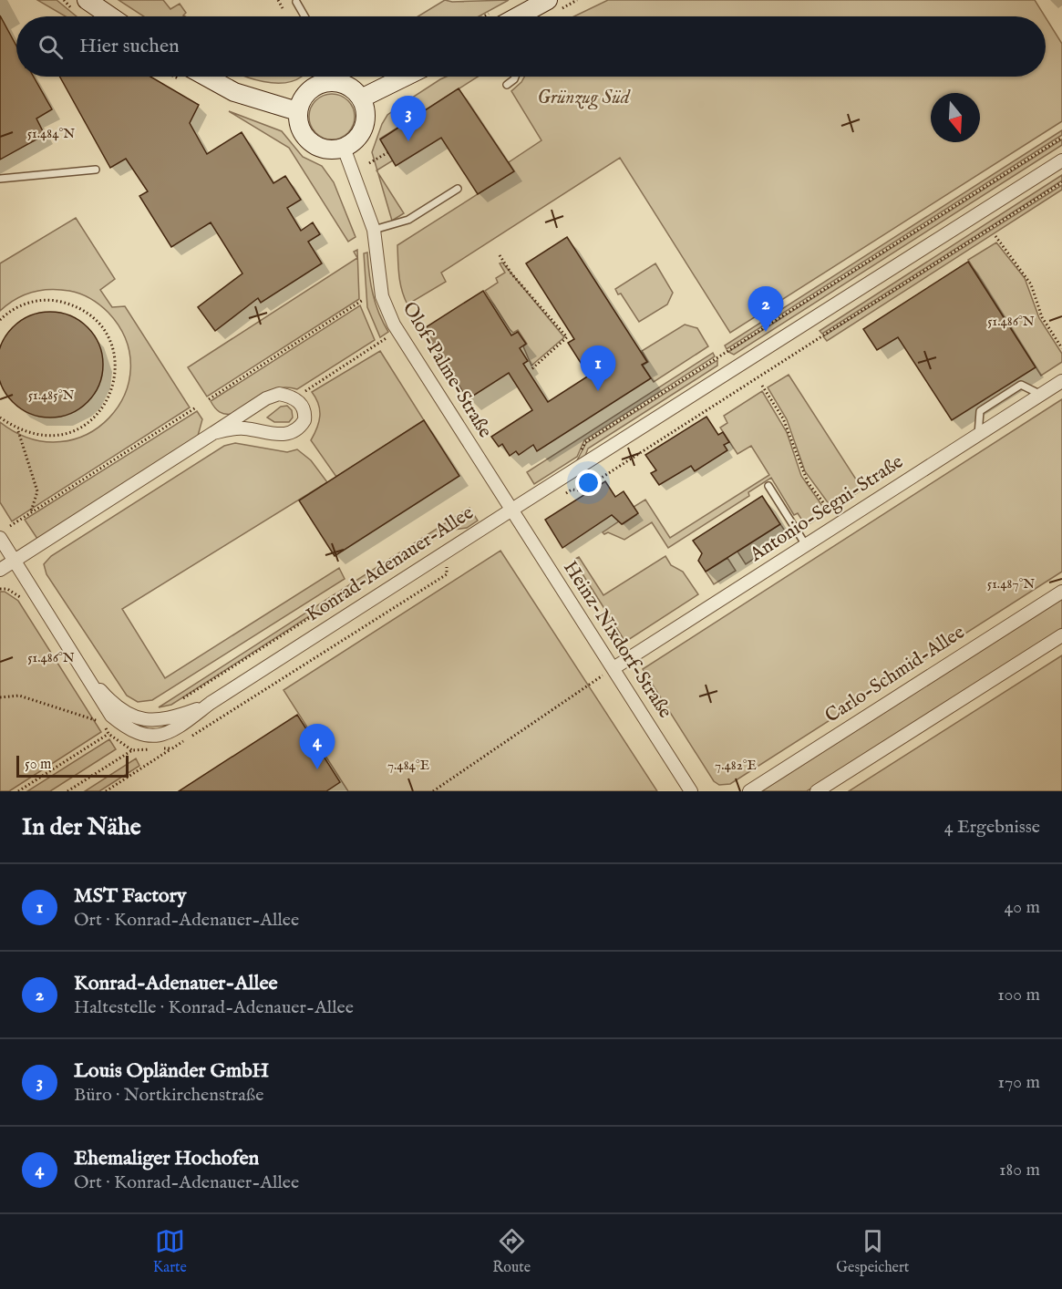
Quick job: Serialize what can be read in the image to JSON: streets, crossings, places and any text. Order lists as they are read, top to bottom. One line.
{"streets":{"street":["Olof-Palme-Straße","Antonio-Segni-Straße","Konrad-Adenauer-Allee","Heinz-Nixdorf-Straße","Carlo-Schmid-Allee"]},"crossings":[["Olof-Palme-Straße","Konrad-Adenauer-Allee"],["Olof-Palme-Straße","Heinz-Nixdorf-Straße"],["Antonio-Segni-Straße","Heinz-Nixdorf-Straße"],["Konrad-Adenauer-Allee","Heinz-Nixdorf-Straße"]],"parks":["Grünzug Süd"],"scale_bar":"50 m","north":"bottom","page":{"search":"Hier suchen","pins":["3","2","1","4"],"scale":"50 m","heading":["In der Nähe","4 Ergebnisse"],"list":[{"mark":"1","name":"MST Factory","note":"Ort · Konrad-Adenauer-Allee","value":"40 m"},{"mark":"2","name":"Konrad-Adenauer-Allee","note":"Haltestelle · Konrad-Adenauer-Allee","value":"100 m"},{"mark":"3","name":"Louis Opländer GmbH","note":"Büro · Nortkirchenstraße","value":"170 m"},{"mark":"4","name":"Ehemaliger Hochofen","note":"Ort · Konrad-Adenauer-Allee","value":"180 m"}],"nav":["Karte","Route","Gespeichert"]},"coordinates":["51.484°N","51.486°N","51.485°N","51.487°N","7.484°E","7.482°E"]}
